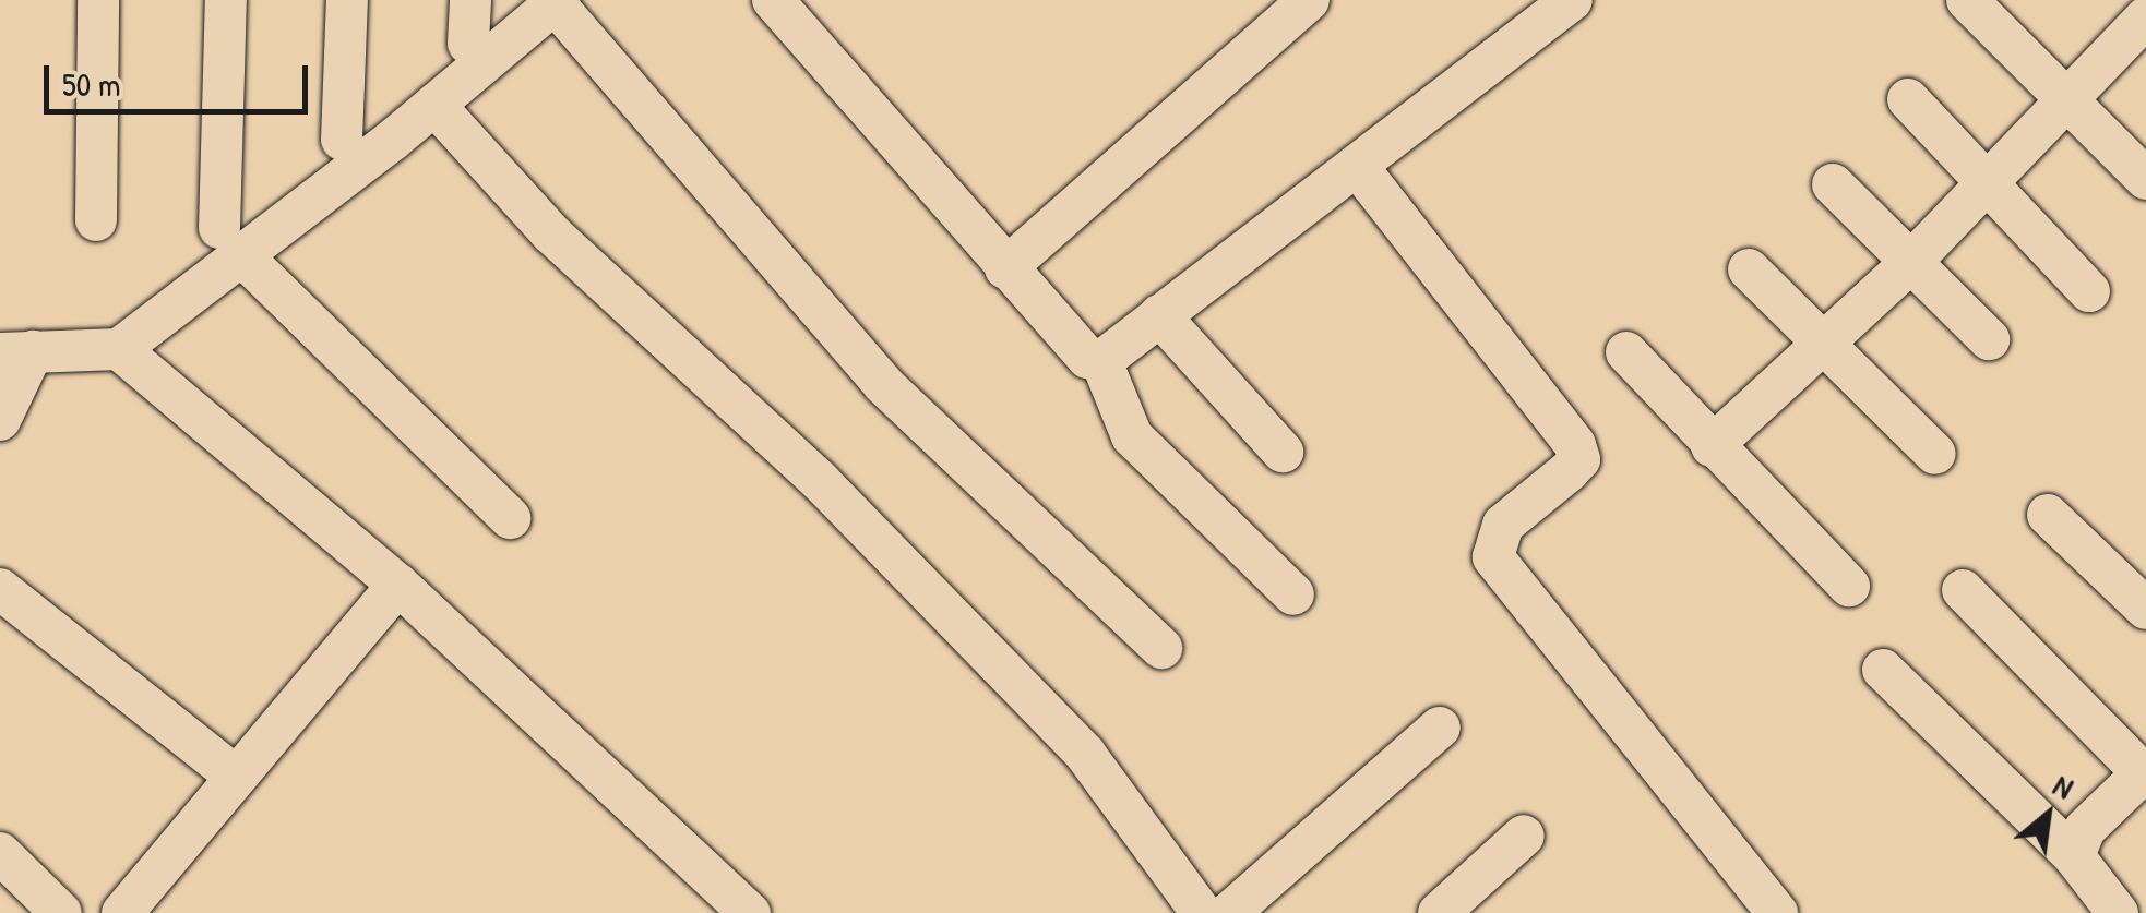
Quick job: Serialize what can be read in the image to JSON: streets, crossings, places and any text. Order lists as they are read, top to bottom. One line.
{"scale_bar":"50 m","north":"top right"}
